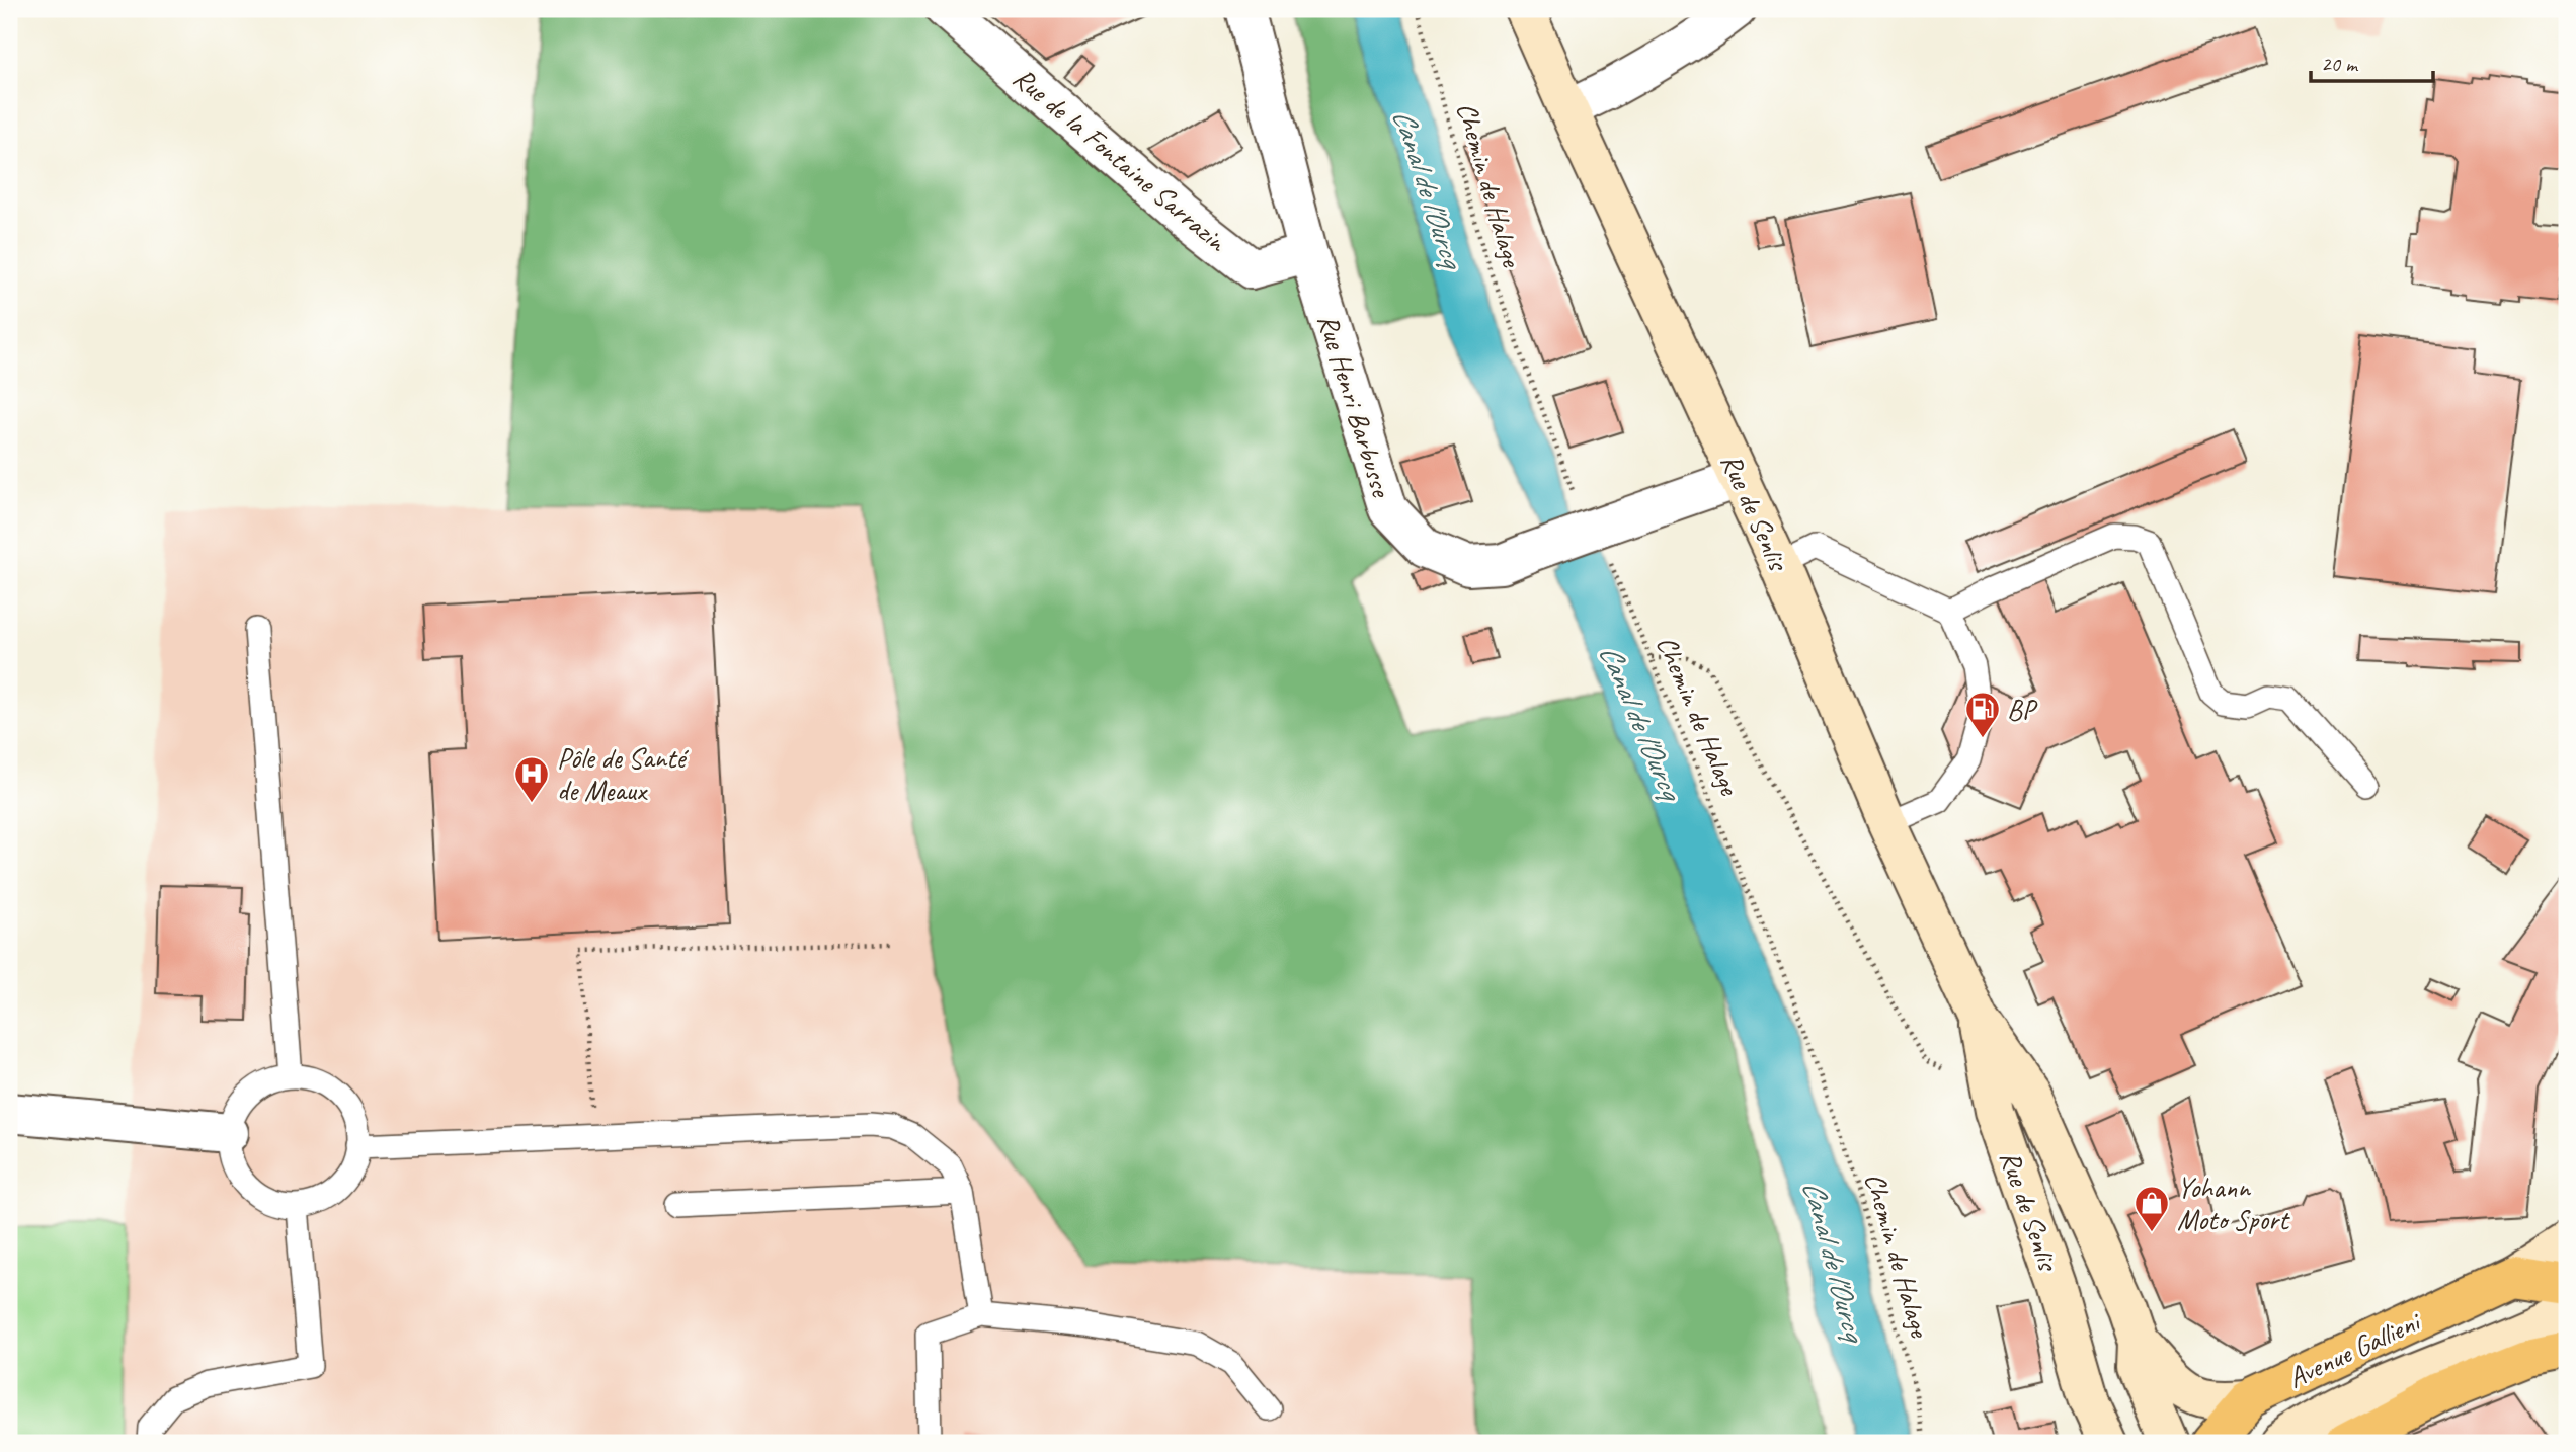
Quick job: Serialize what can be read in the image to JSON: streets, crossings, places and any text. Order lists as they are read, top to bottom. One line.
{"streets":{"main road":["Rue de Senlis","Avenue Gallieni"],"street":["Rue de la Fontaine Sarrazin","Rue Henri Barbusse"],"path":["Chemin de Halage"]},"crossings":[["Rue de la Fontaine Sarrazin","Rue Henri Barbusse"],["Chemin de Halage","Rue Henri Barbusse"],["Rue Henri Barbusse","Rue de Senlis"],["Rue de Senlis","Avenue Gallieni"]],"water":["Canal de l'Ourcq"],"places":{"fuel station":["BP"],"hospital":["Pôle de Santé de Meaux"],"shop":["Yohann Moto Sport"]},"scale_bar":"20 m"}
